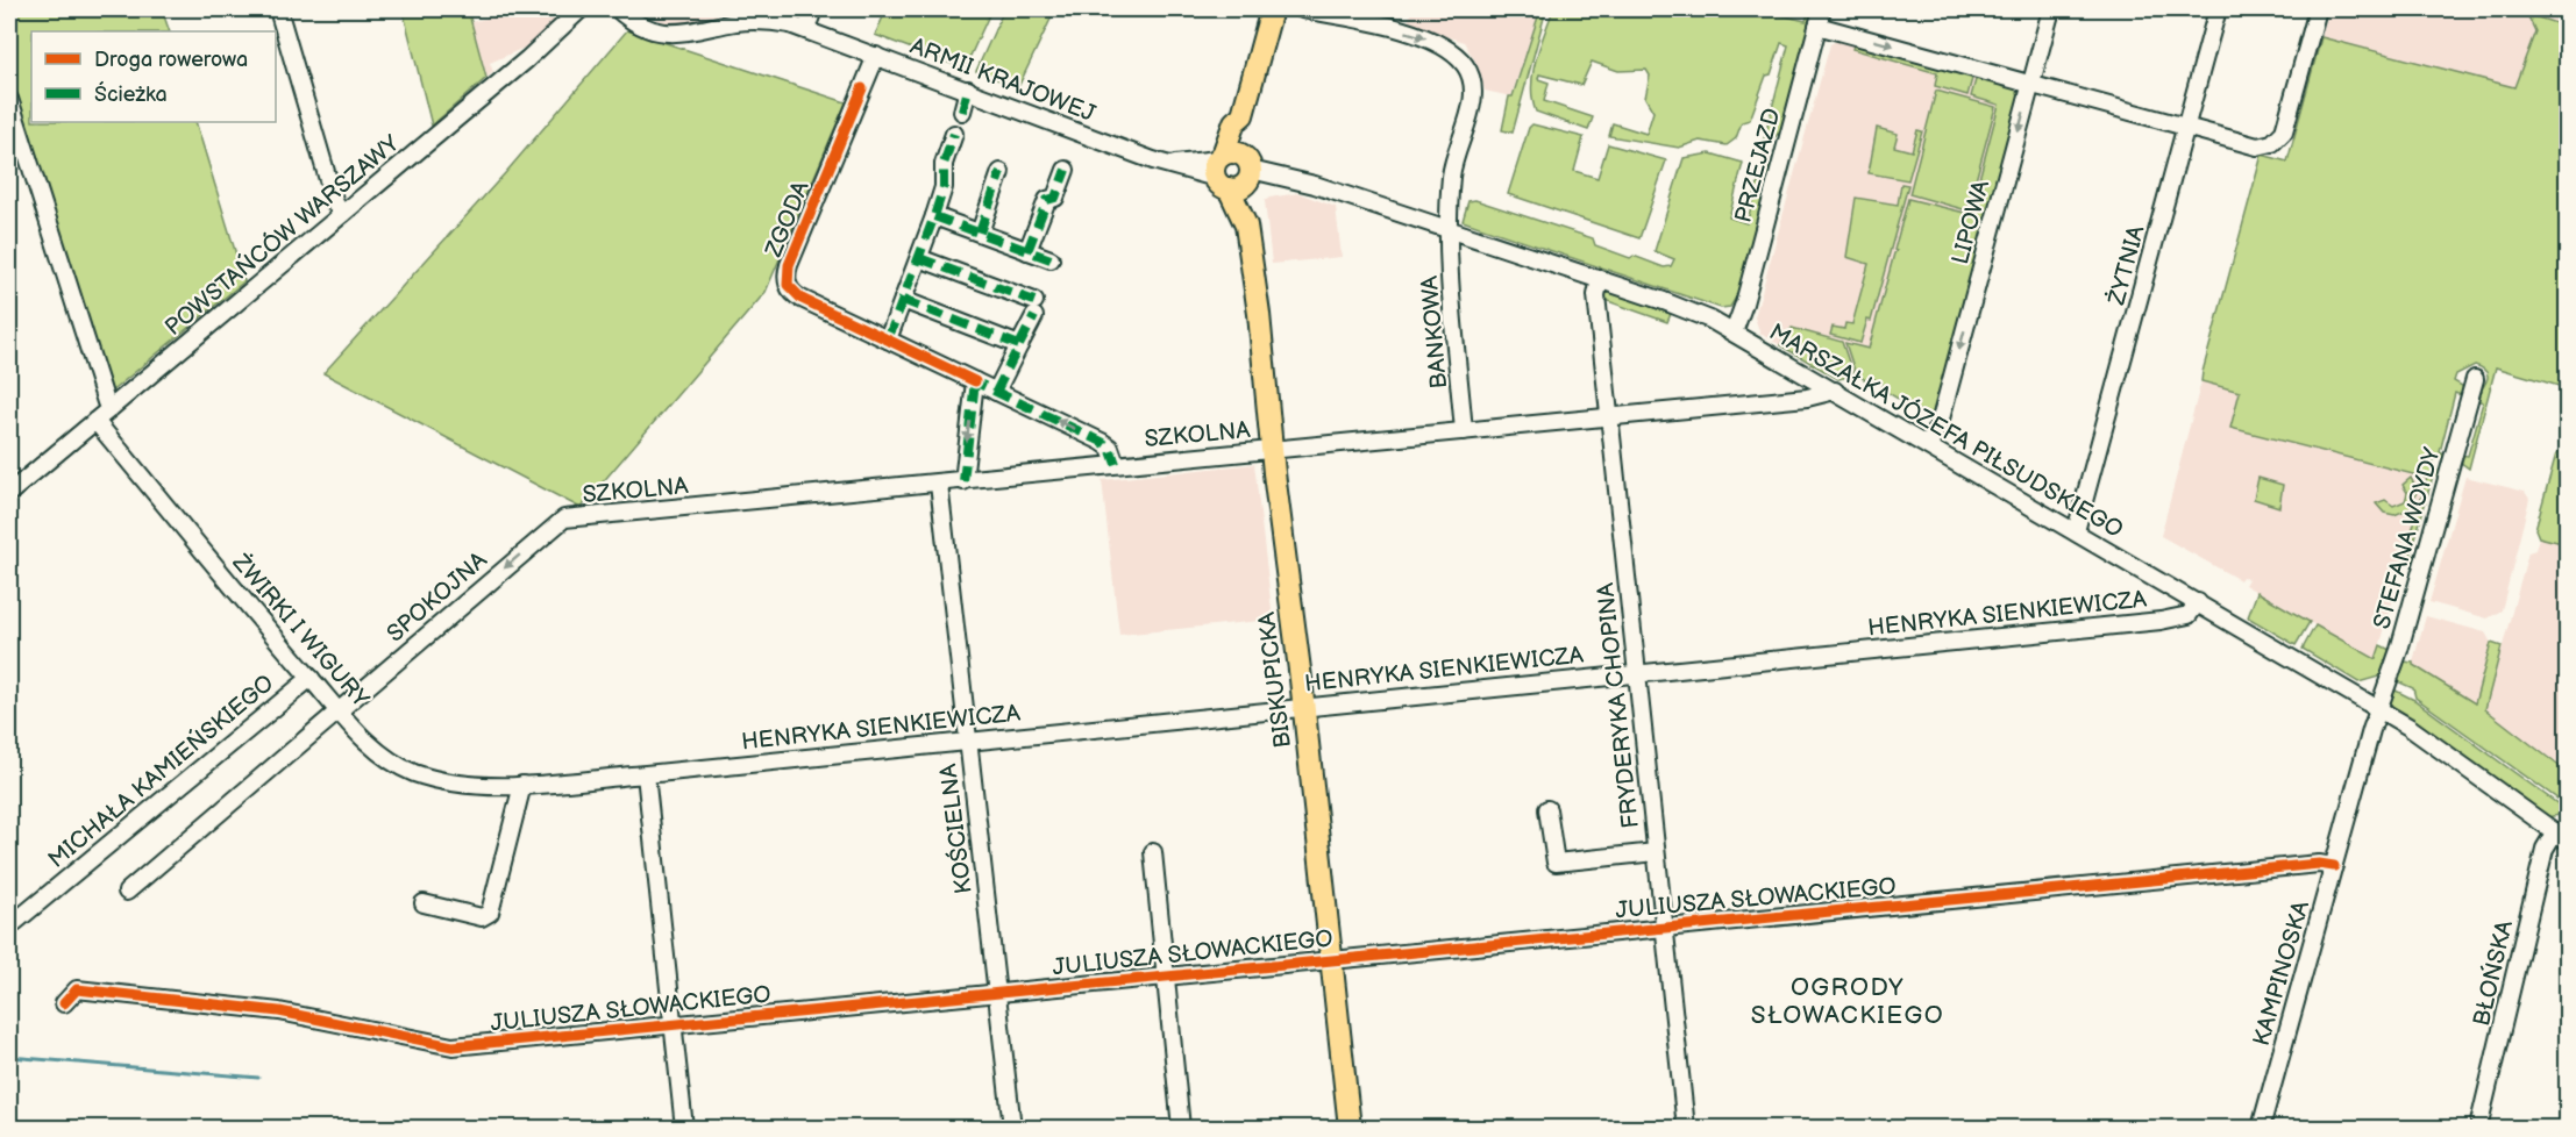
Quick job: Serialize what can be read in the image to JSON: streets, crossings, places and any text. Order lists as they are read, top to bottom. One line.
{"streets":{"main road":["BISKUPICKA"],"street":["ARMII KRAJOWEJ","PRZEJAZD","ZGODA","LIPOWA","POWSTAŃCÓW WARSZAWY","ŻYTNIA","BANKOWA","MARSZAŁKA JÓZEFA PIŁSUDSKIEGO","SZKOLNA","STEFANA WOYDY","SPOKOJNA","HENRYKA SIENKIEWICZA","ŻWIRKI I WIGURY","FRYDERYKA CHOPINA","MICHAŁA KAMIEŃSKIEGO","KOŚCIELNA","JULIUSZA SŁOWACKIEGO","KAMPINOSKA","BŁOŃSKA"]},"crossings":[["ARMII KRAJOWEJ","ZGODA"],["ARMII KRAJOWEJ","MARSZAŁKA JÓZEFA PIŁSUDSKIEGO"],["ARMII KRAJOWEJ","BISKUPICKA"],["PRZEJAZD","MARSZAŁKA JÓZEFA PIŁSUDSKIEGO"],["ZGODA","SZKOLNA"],["LIPOWA","MARSZAŁKA JÓZEFA PIŁSUDSKIEGO"],["POWSTAŃCÓW WARSZAWY","ŻWIRKI I WIGURY"],["ŻYTNIA","MARSZAŁKA JÓZEFA PIŁSUDSKIEGO"],["BANKOWA","MARSZAŁKA JÓZEFA PIŁSUDSKIEGO"],["BANKOWA","SZKOLNA"],["MARSZAŁKA JÓZEFA PIŁSUDSKIEGO","SZKOLNA"],["MARSZAŁKA JÓZEFA PIŁSUDSKIEGO","STEFANA WOYDY"],["MARSZAŁKA JÓZEFA PIŁSUDSKIEGO","HENRYKA SIENKIEWICZA"],["MARSZAŁKA JÓZEFA PIŁSUDSKIEGO","BISKUPICKA"],["MARSZAŁKA JÓZEFA PIŁSUDSKIEGO","FRYDERYKA CHOPINA"],["MARSZAŁKA JÓZEFA PIŁSUDSKIEGO","KAMPINOSKA"],["MARSZAŁKA JÓZEFA PIŁSUDSKIEGO","BŁOŃSKA"],["SZKOLNA","SPOKOJNA"],["SZKOLNA","BISKUPICKA"],["SZKOLNA","FRYDERYKA CHOPINA"],["SZKOLNA","KOŚCIELNA"],["STEFANA WOYDY","KAMPINOSKA"],["SPOKOJNA","ŻWIRKI I WIGURY"],["HENRYKA SIENKIEWICZA","ŻWIRKI I WIGURY"],["HENRYKA SIENKIEWICZA","BISKUPICKA"],["HENRYKA SIENKIEWICZA","FRYDERYKA CHOPINA"],["HENRYKA SIENKIEWICZA","KOŚCIELNA"],["ŻWIRKI I WIGURY","MICHAŁA KAMIEŃSKIEGO"],["BISKUPICKA","JULIUSZA SŁOWACKIEGO"],["FRYDERYKA CHOPINA","JULIUSZA SŁOWACKIEGO"],["KOŚCIELNA","JULIUSZA SŁOWACKIEGO"],["JULIUSZA SŁOWACKIEGO","KAMPINOSKA"]],"one_way":["LIPOWA","SPOKOJNA"],"districts":["OGRODY SŁOWACKIEGO"],"legend":["Droga rowerowa","Ścieżka"]}
